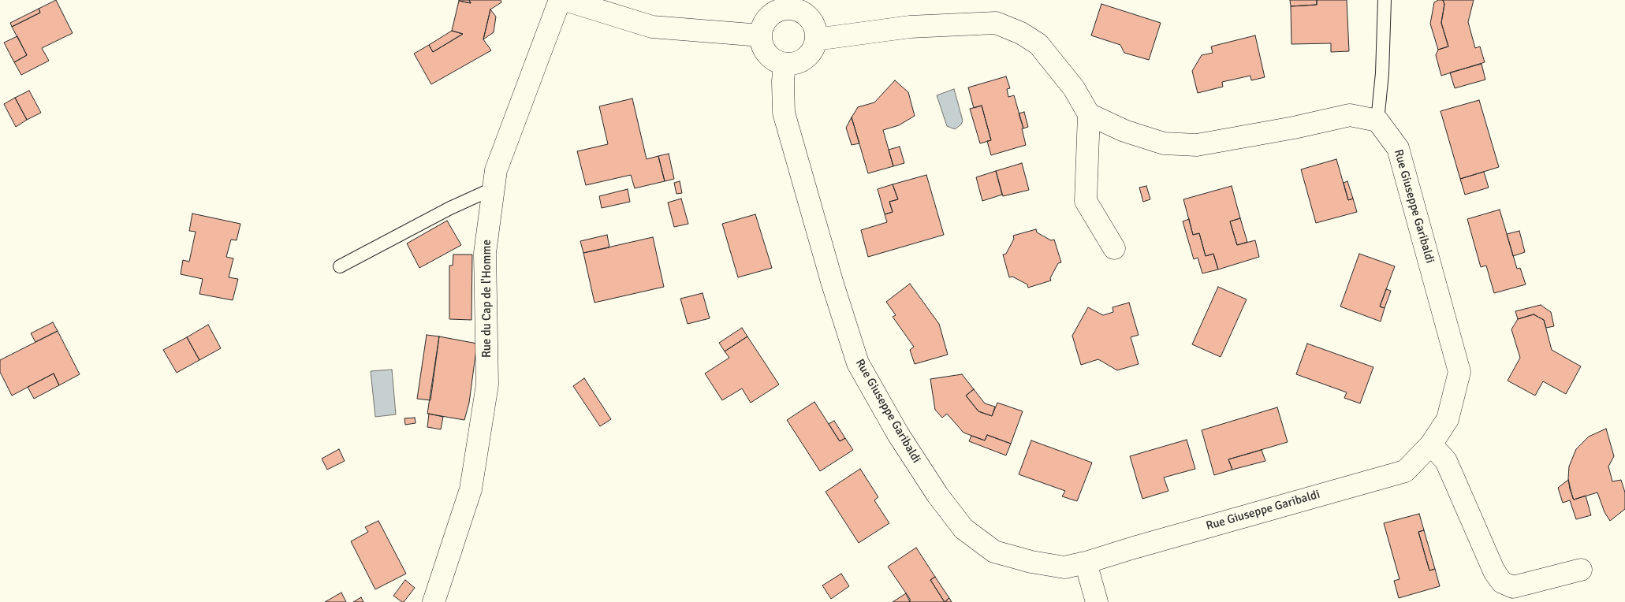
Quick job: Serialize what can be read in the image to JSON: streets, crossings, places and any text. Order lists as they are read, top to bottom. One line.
{"streets":{"street":["Rue Giuseppe Garibaldi","Rue du Cap de l'Homme"]}}
